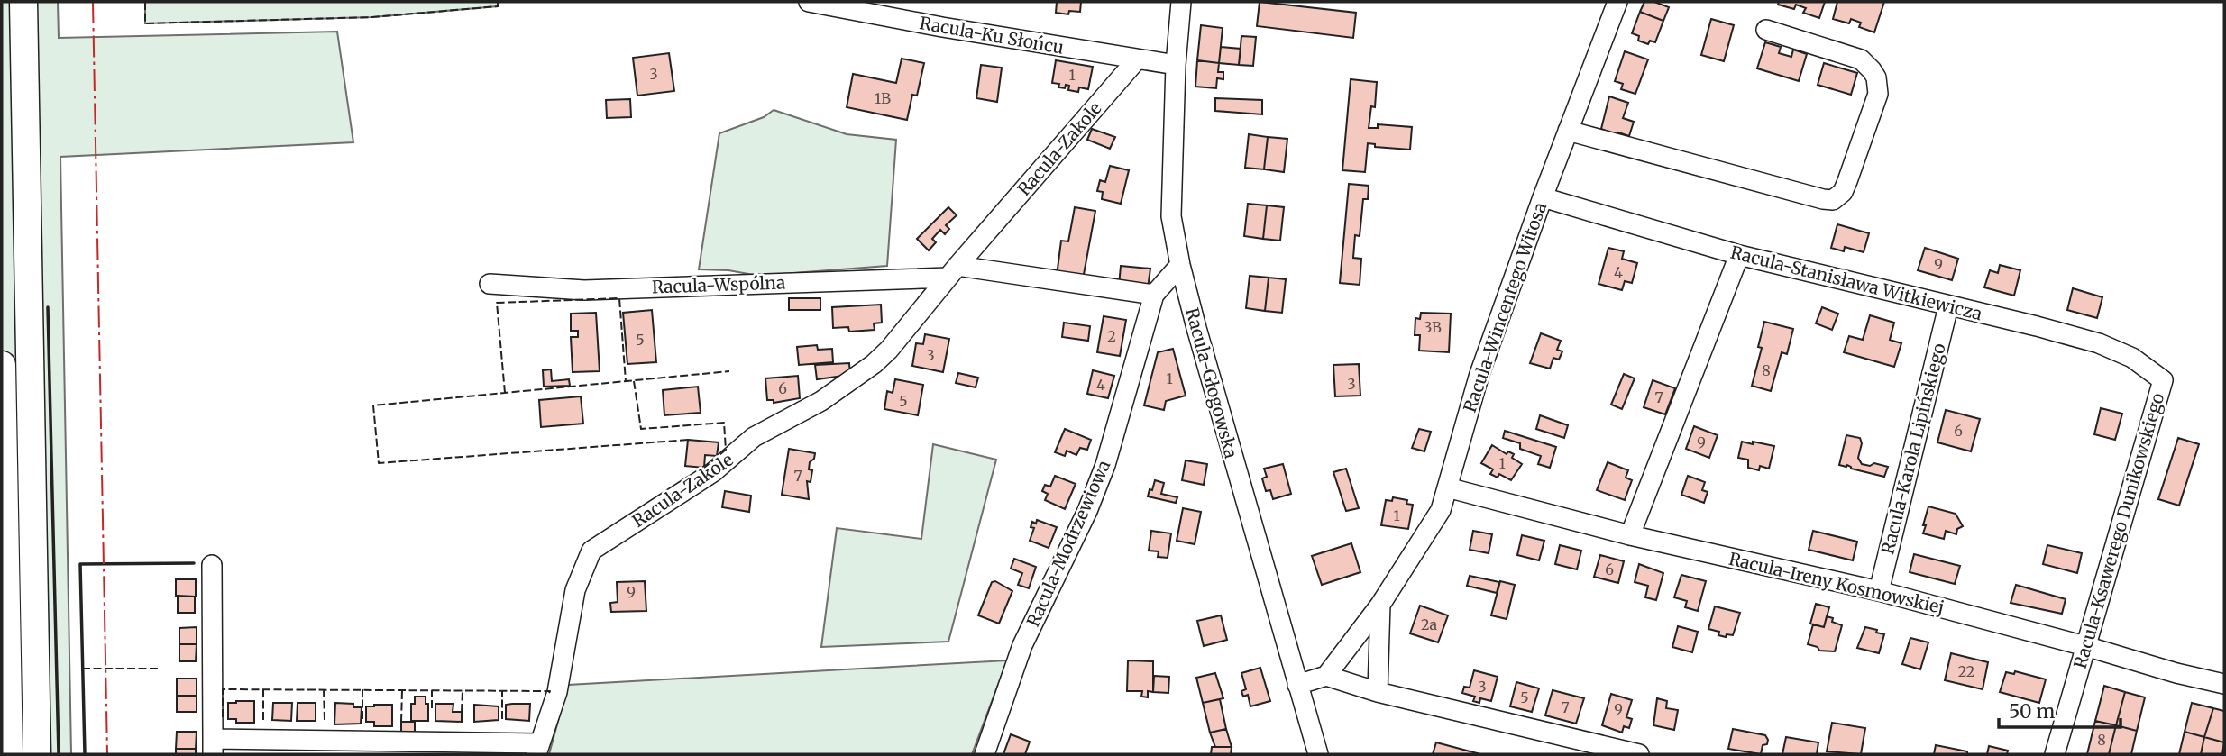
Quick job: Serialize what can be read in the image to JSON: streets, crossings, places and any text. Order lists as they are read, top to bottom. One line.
{"streets":{"street":["Racula-Ku Słońcu","Racula-Zakole","Racula-Stanisława Witkiewicza","Racula-Wspólna","Racula-Wincentego Witosa","Racula-Głogowska","Racula-Karola Lipińskiego","Racula-Ksawerego Dunikowskiego","Racula-Modrzewiowa","Racula-Ireny Kosmowskiej"]},"crossings":[["Racula-Ku Słońcu","Racula-Zakole"],["Racula-Ku Słońcu","Racula-Głogowska"],["Racula-Zakole","Racula-Wspólna"],["Racula-Stanisława Witkiewicza","Racula-Wincentego Witosa"],["Racula-Stanisława Witkiewicza","Racula-Karola Lipińskiego"],["Racula-Stanisława Witkiewicza","Racula-Ksawerego Dunikowskiego"],["Racula-Wincentego Witosa","Racula-Ireny Kosmowskiej"],["Racula-Głogowska","Racula-Modrzewiowa"],["Racula-Karola Lipińskiego","Racula-Ireny Kosmowskiej"],["Racula-Ksawerego Dunikowskiego","Racula-Ireny Kosmowskiej"]],"house_numbers":["3","1","1B","9","4","3B","2","5","3","8","1","3","4","6","7","5","6","9","1","7","1","6","9","2a","22","3","5","7","9","8"],"scale_bar":"50 m"}
